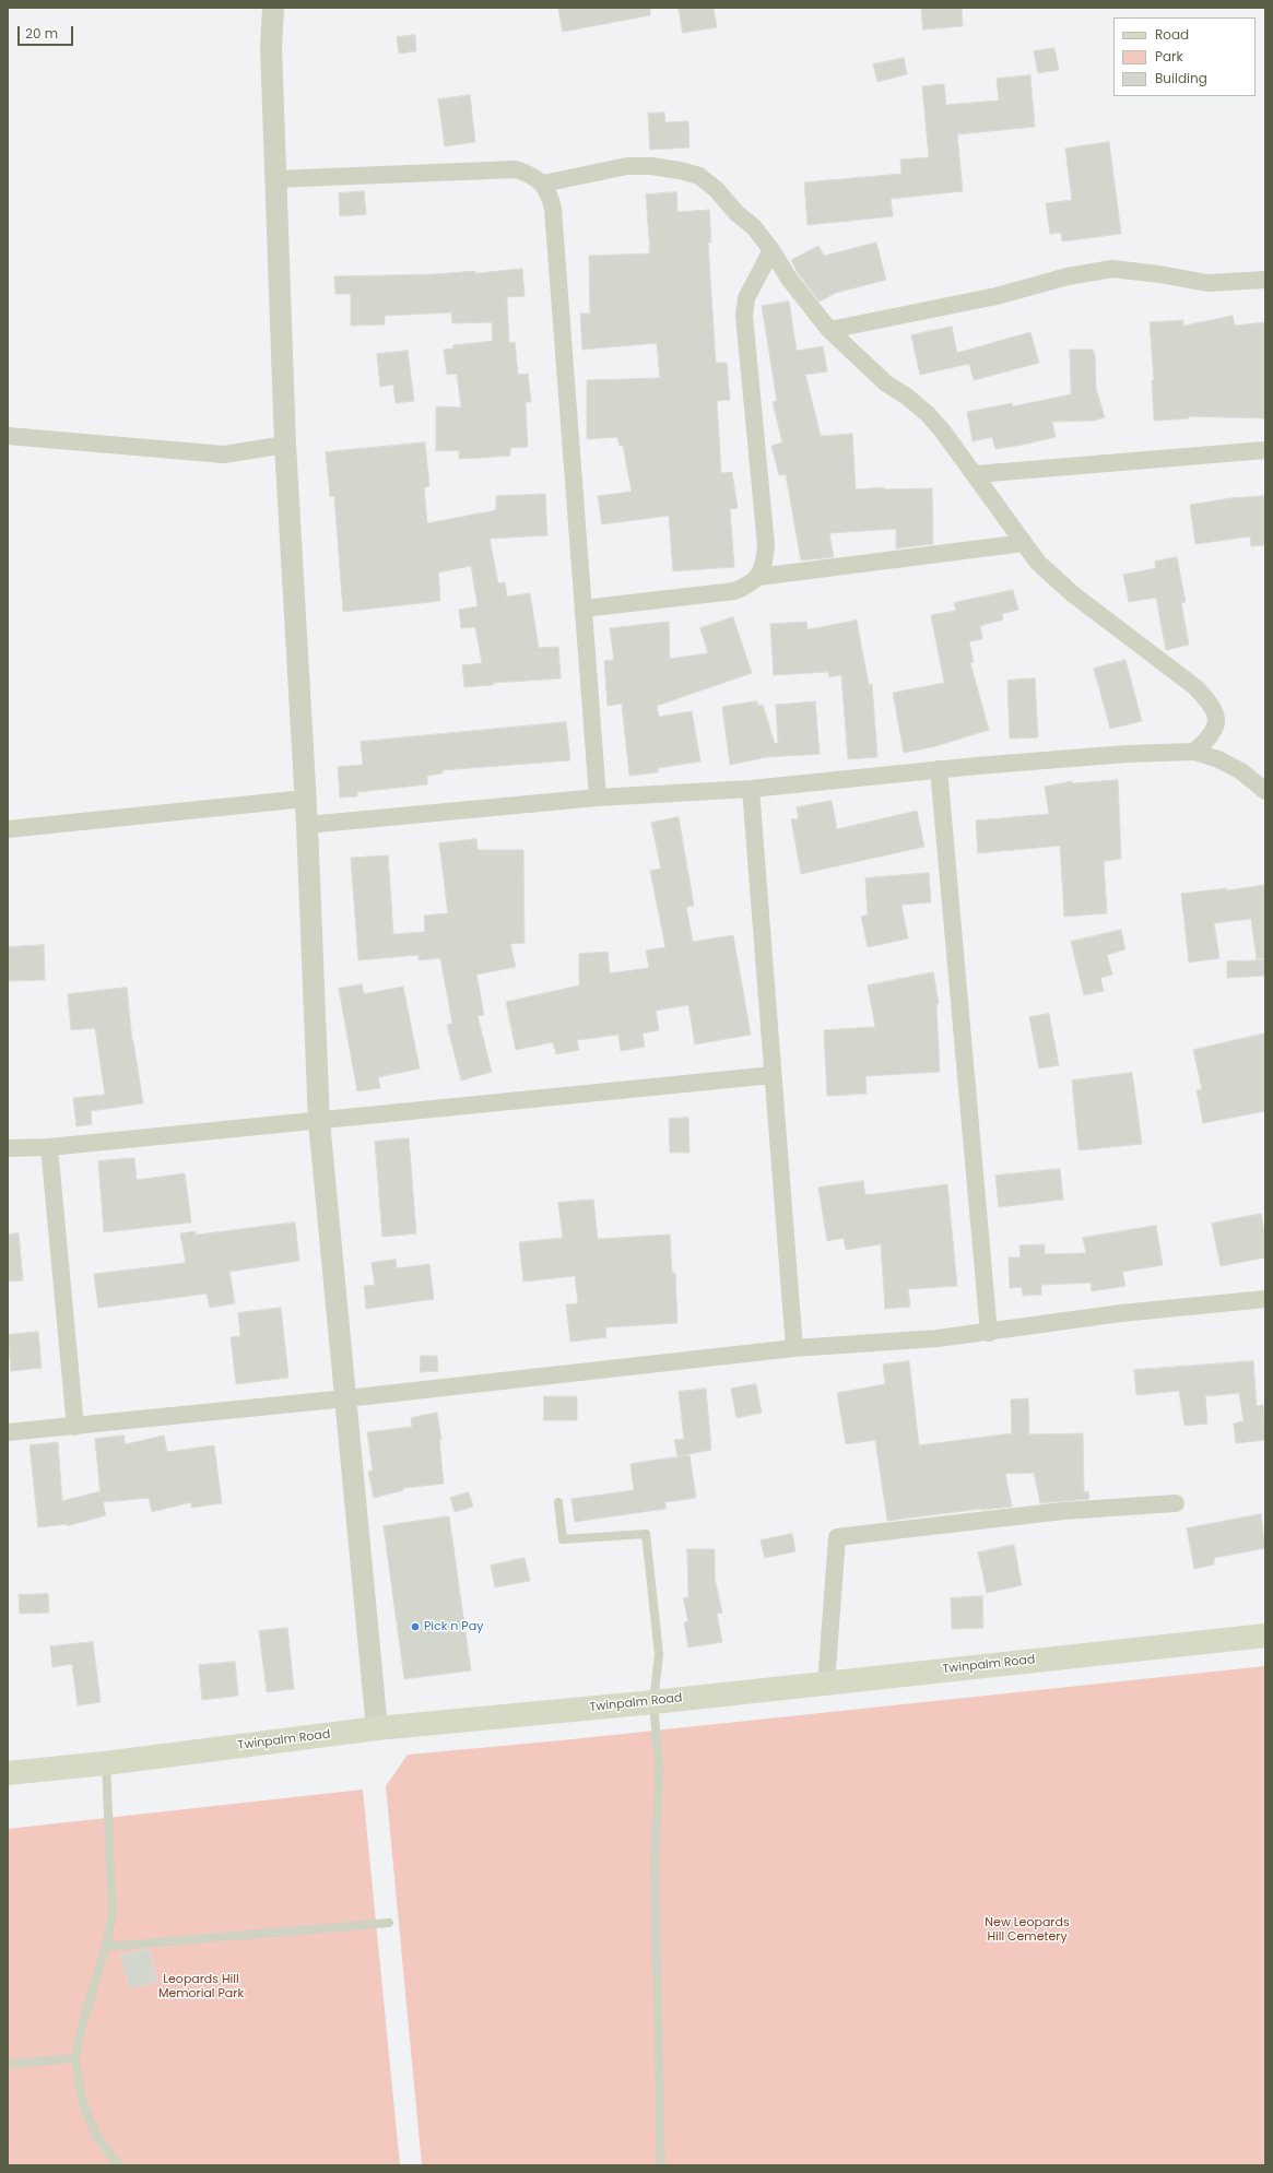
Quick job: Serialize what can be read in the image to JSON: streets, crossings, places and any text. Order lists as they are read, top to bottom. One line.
{"streets":{"main road":["Twinpalm Road"]},"parks":["New Leopards Hill Cemetery","Leopards Hill Memorial Park"],"places":["Pick n Pay"],"legend":["Road","Park","Building"],"scale_bar":"20 m"}
